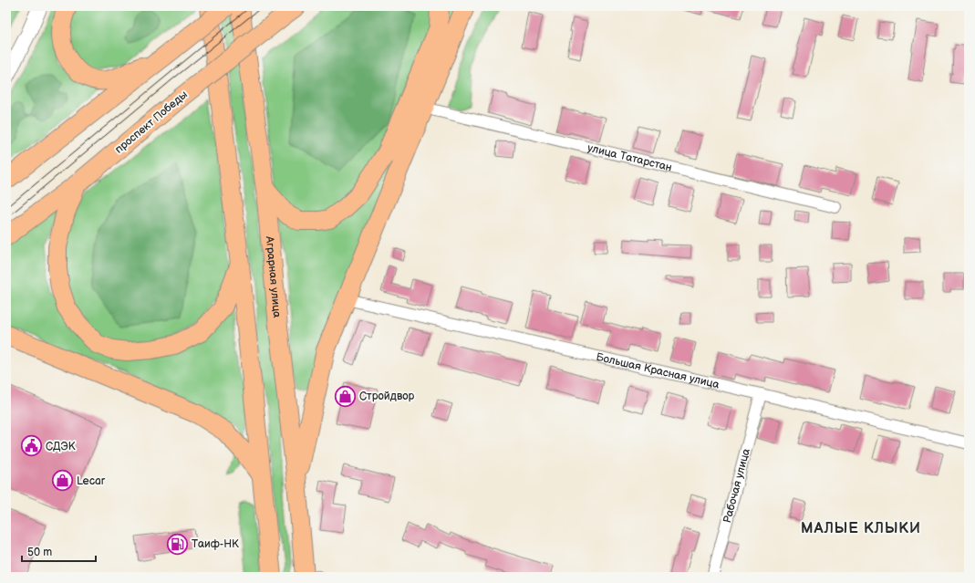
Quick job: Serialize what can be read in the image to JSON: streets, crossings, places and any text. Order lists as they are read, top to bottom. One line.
{"streets":{"main road":["проспект Победы","Аграрная улица"],"street":["улица Татарстан","Большая Красная улица","Рабочая улица"]},"crossings":[["Большая Красная улица","Рабочая улица"]],"districts":["МАЛЫЕ КЛЫКИ"],"places":{"shop":["Стройдвор","Lecar"],"public building":["СДЭК"],"fuel station":["Таиф-НК"]},"scale_bar":"50 m"}
